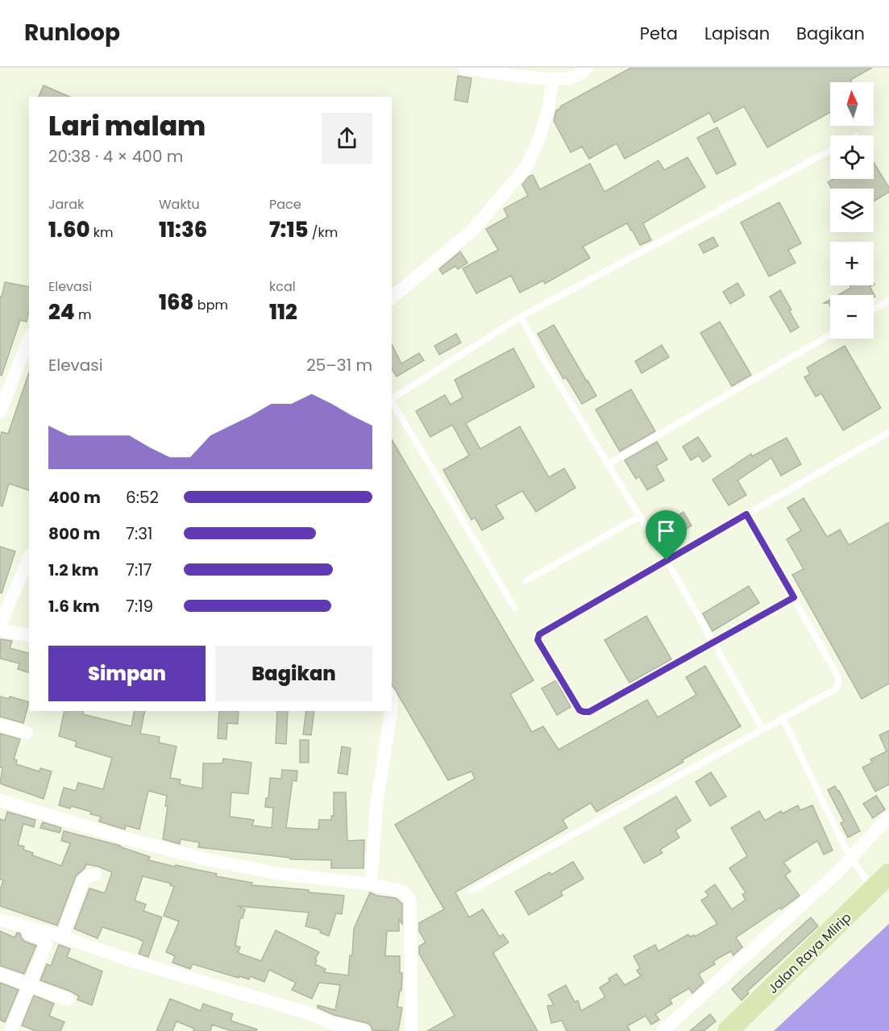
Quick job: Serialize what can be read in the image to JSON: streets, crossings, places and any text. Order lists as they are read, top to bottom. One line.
{"streets":{"main road":["Jalan Raya Mlirip"]},"north":"top","page":{"header":"Runloop","nav":["Peta","Lapisan","Bagikan"],"map_buttons":["+","−"],"heading":["Lari malam","20:38 · 4 × 400 m"],"stats":[["Jarak","1.60 km"],["Waktu","11:36"],["Pace","7:15 /km"],["Elevasi","24 m"],["168 bpm"],["kcal","112"]],"chart":["Elevasi","25–31 m"],"list":[{"name":"400 m","note":"6:52"},{"name":"800 m","note":"7:31"},{"name":"1.2 km","note":"7:17"},{"name":"1.6 km","note":"7:19"}],"buttons":["Simpan","Bagikan"]}}
